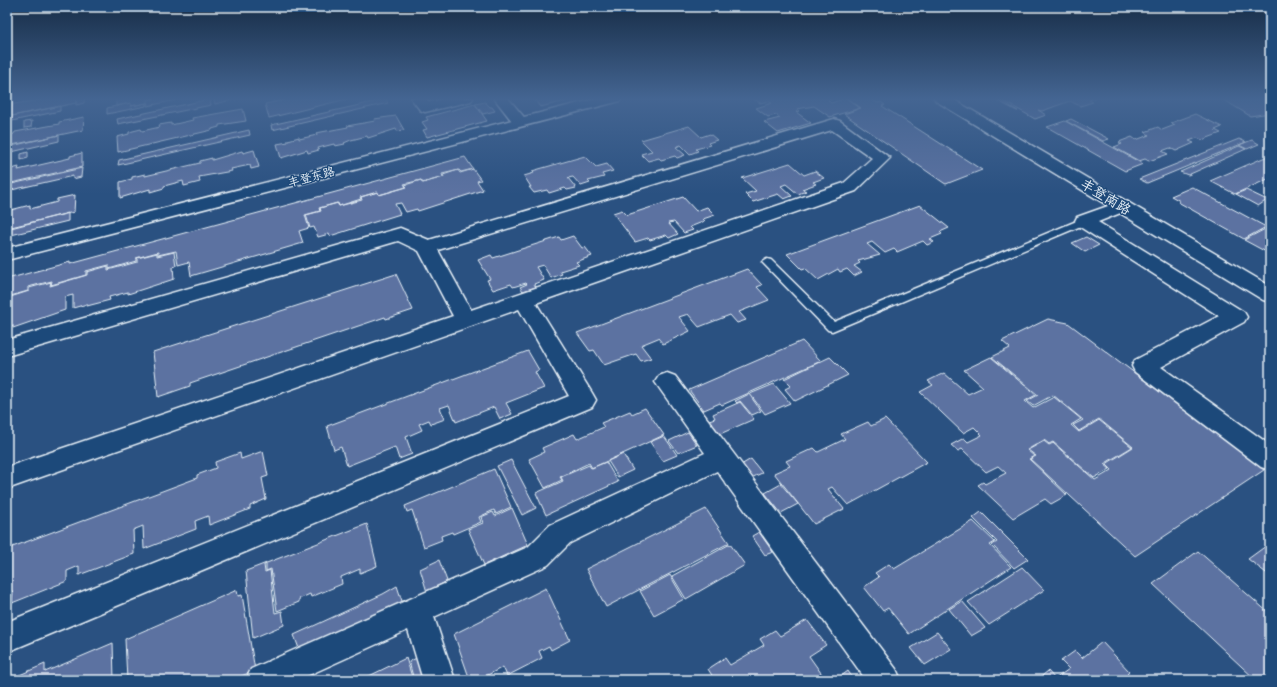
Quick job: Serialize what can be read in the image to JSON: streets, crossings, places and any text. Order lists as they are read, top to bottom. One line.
{"streets":{"street":["丰登东路","丰登南路"]}}
